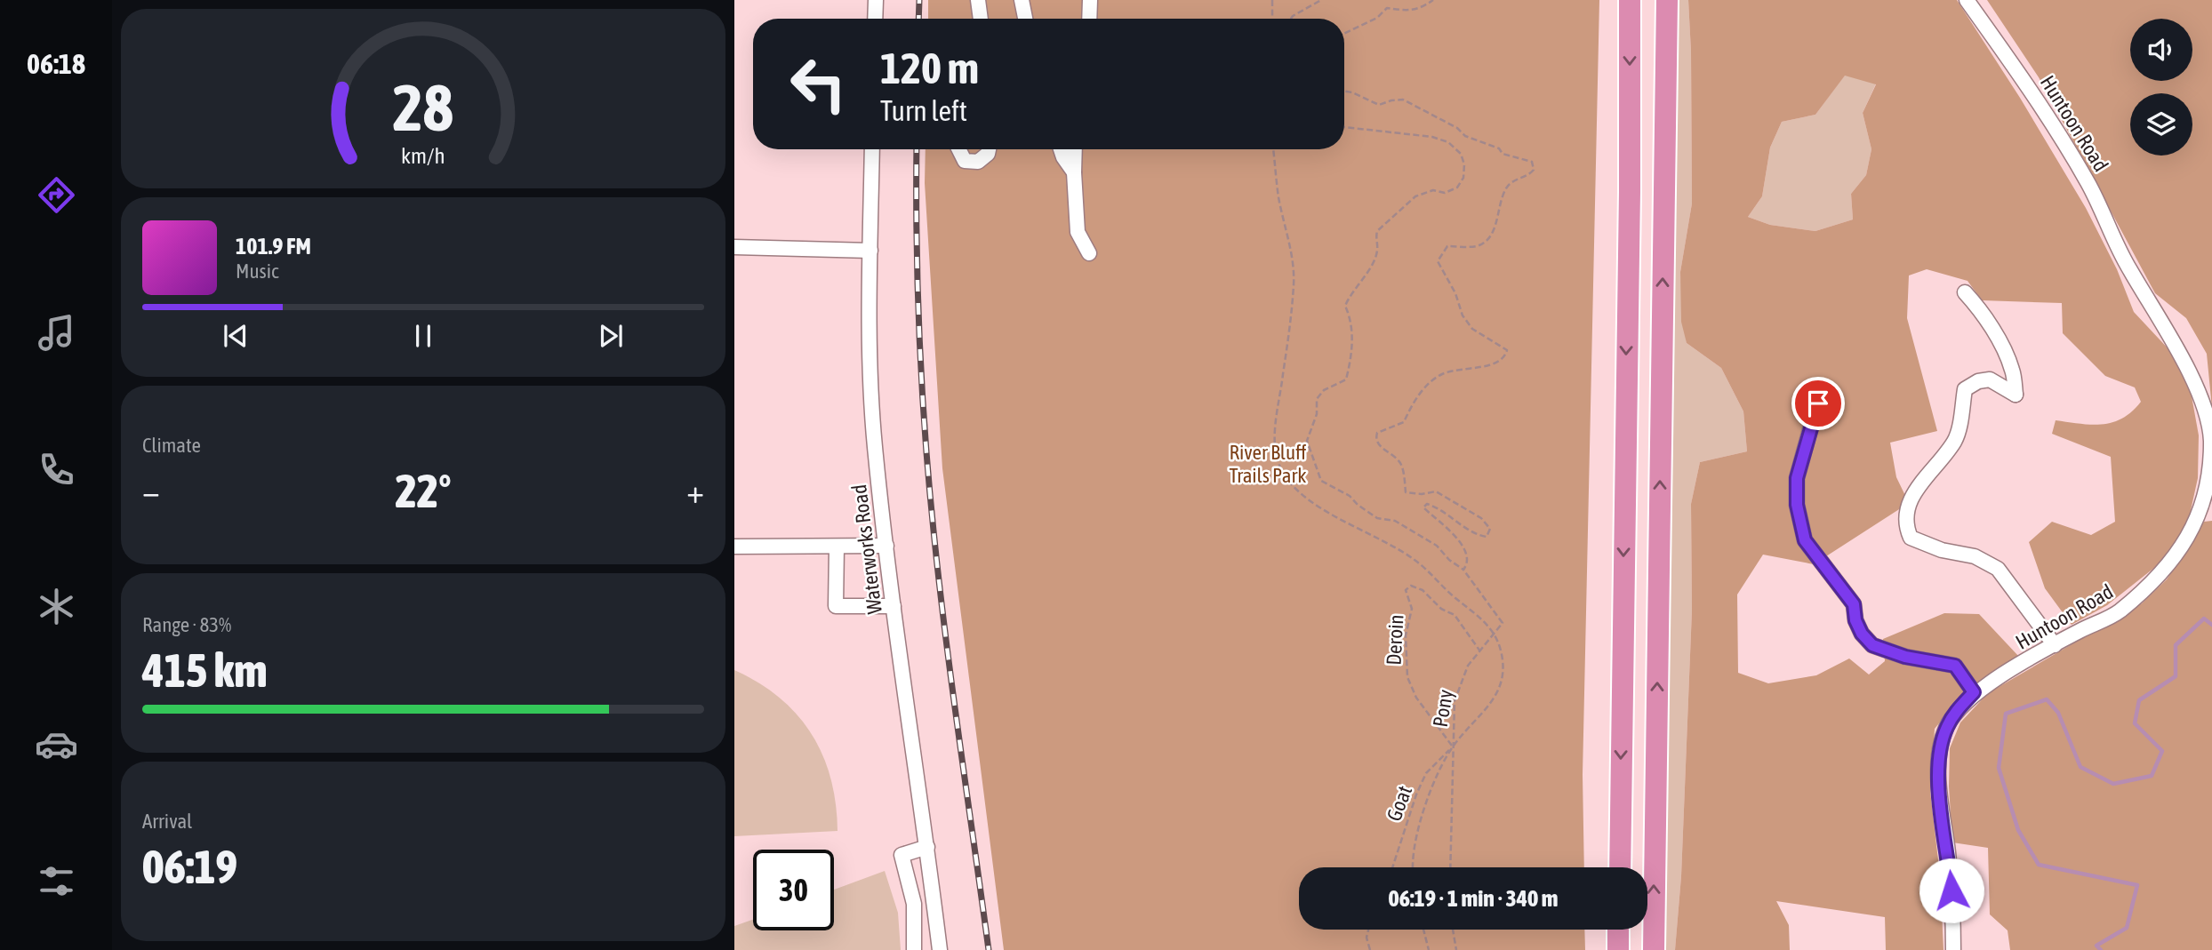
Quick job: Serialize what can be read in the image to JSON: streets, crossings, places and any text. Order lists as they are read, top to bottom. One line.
{"streets":{"street":["Huntoon Road","Waterworks Road"],"path":["Deroin","Pony","Goat"]},"crossings":[["Deroin","Pony"],["Deroin","Goat"],["Pony","Goat"]],"parks":["River Bluff Trails Park"],"page":{"tabs":"06:18","turn":["120 m","Turn left"],"song":["101.9 FM","Music"],"tile":["Climate",["Range · 83%","415 km"],["Arrival","06:19"]],"heat":["−","22°","+"],"limit":"30","trip":"06:19 · 1 min · 340 m","gauge":["28","km/h"]}}
